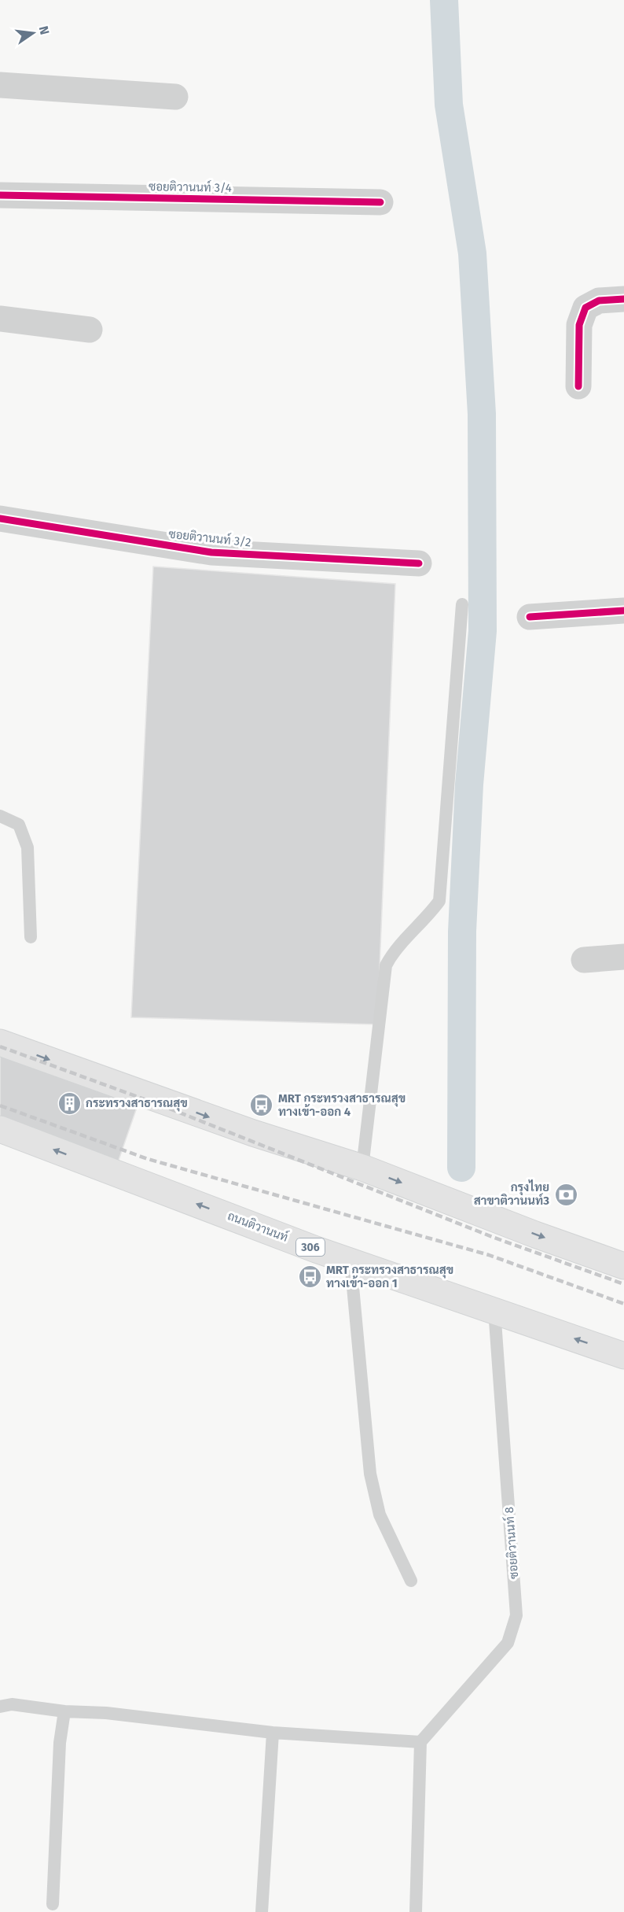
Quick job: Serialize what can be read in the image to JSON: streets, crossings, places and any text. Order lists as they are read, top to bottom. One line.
{"streets":{"main road":["ถนนติวานนท์","306"],"street":["ซอยติวานนท์ 3/4","ซอยติวานนท์ 3/2"],"lane":["ซอยติวานนท์ 8"]},"crossings":[["ถนนติวานนท์","ซอยติวานนท์ 8"]],"places":{"building":["กระทรวงสาธารณสุข"],"bus stop":["MRT กระทรวงสาธารณสุข ทางเข้า-ออก 4","MRT กระทรวงสาธารณสุข ทางเข้า-ออก 1"],"bank":["กรุงไทย สาขาติวานนท์3"]},"north":"right"}
